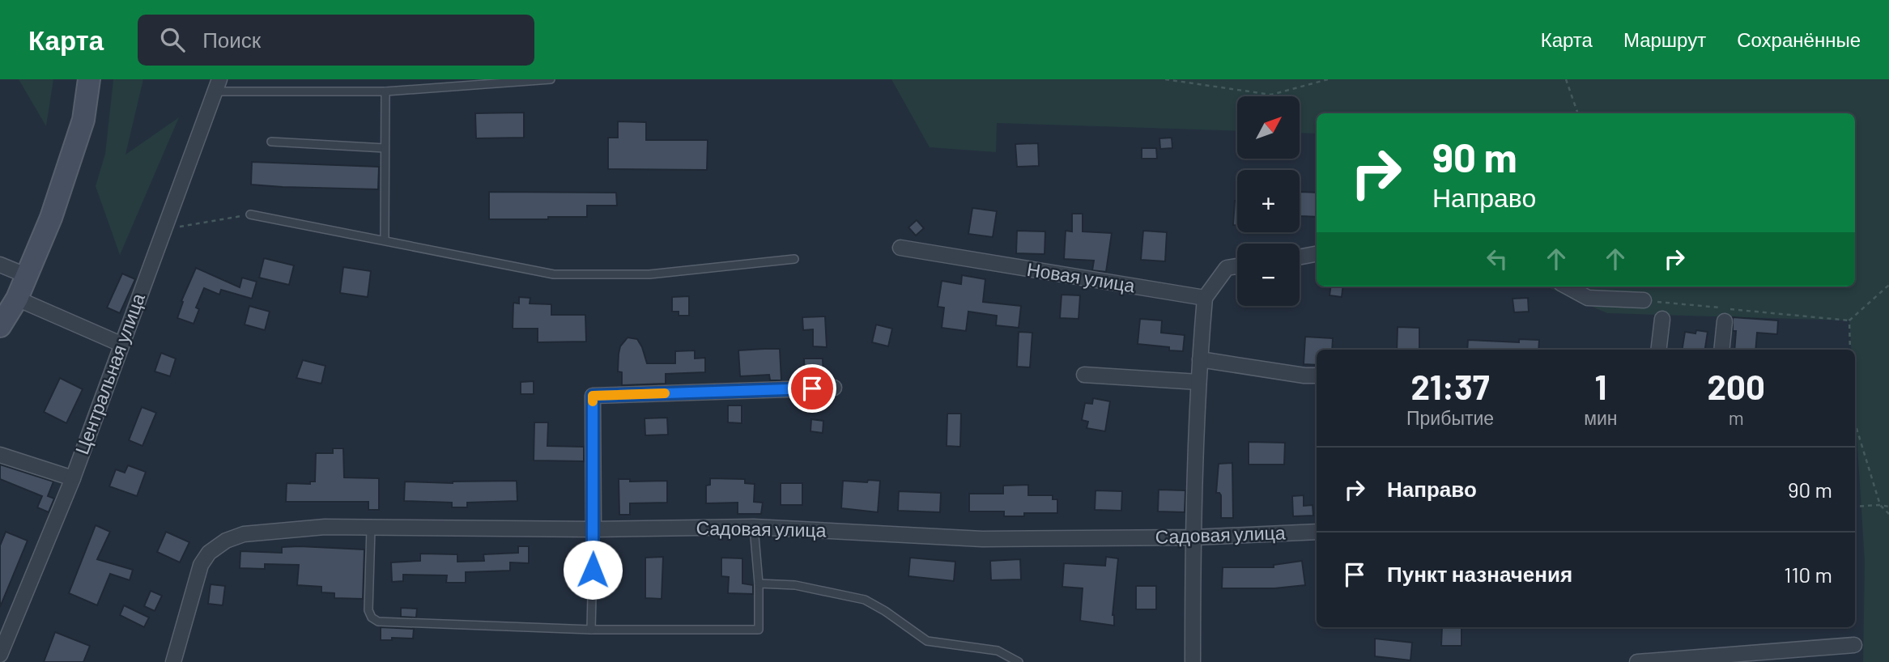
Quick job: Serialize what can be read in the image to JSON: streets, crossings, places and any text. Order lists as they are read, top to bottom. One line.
{"streets":{"street":["Новая улица","Центральная улица","Садовая улица"]},"north":"top right","page":{"header":"Карта","search":"Поиск","nav":["Карта","Маршрут","Сохранённые"],"map_buttons":["+","−"],"turn":["90 m","Направо"],"eta":["21:37","Прибытие","1","мин","200","m"],"list":[{"name":"Направо","value":"90 m"},{"name":"Пункт назначения","value":"110 m"}]}}
